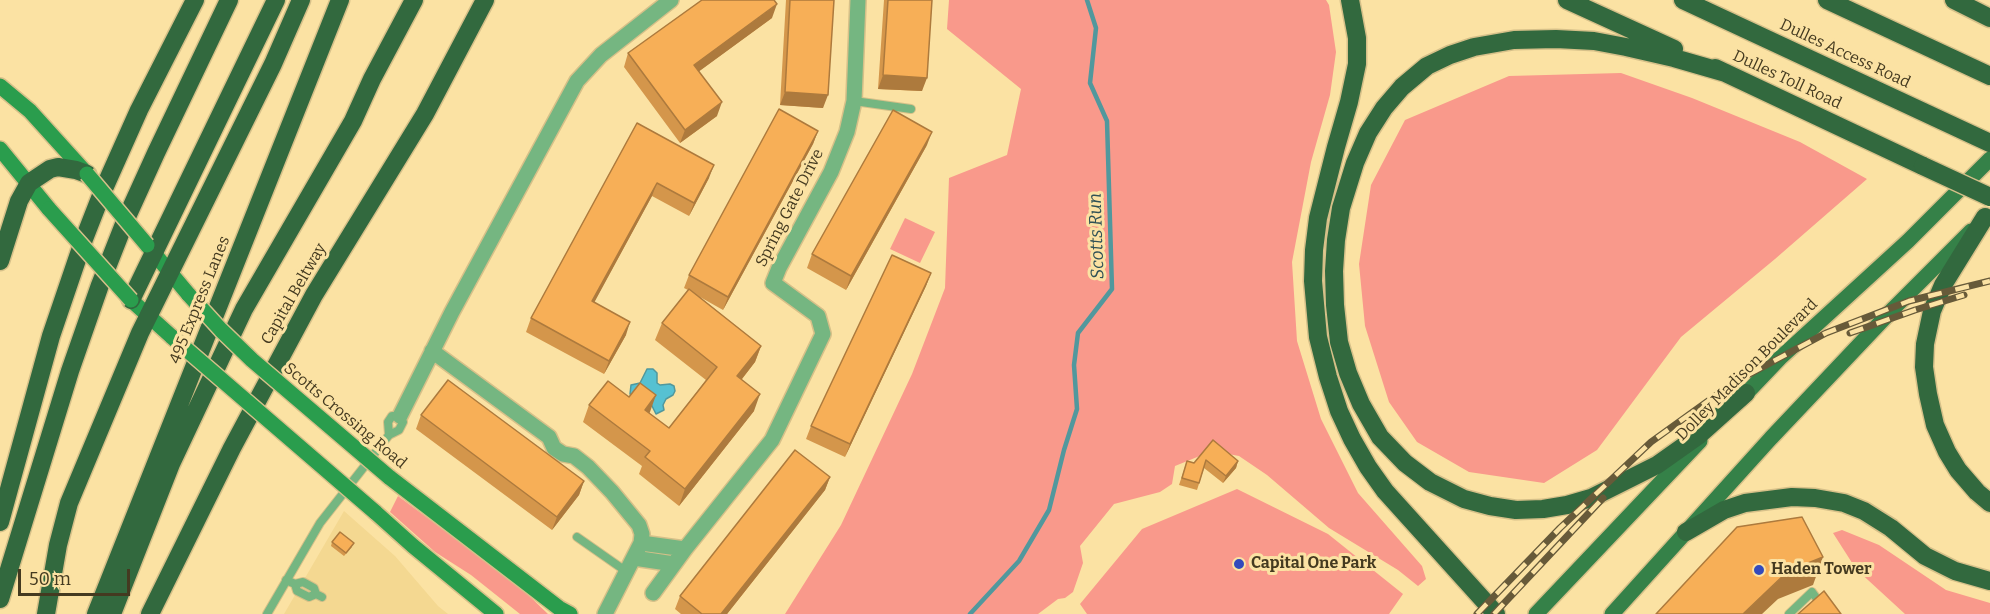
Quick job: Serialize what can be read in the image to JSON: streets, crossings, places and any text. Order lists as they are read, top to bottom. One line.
{"streets":{"highway":["Dulles Access Road","Dulles Toll Road","Capital Beltway","495 Express Lanes"],"main road":["Dolley Madison Boulevard","Scotts Crossing Road"],"street":["Spring Gate Drive"]},"water":["Scotts Run"],"places":["Capital One Park","Haden Tower"],"scale_bar":"50 m"}
